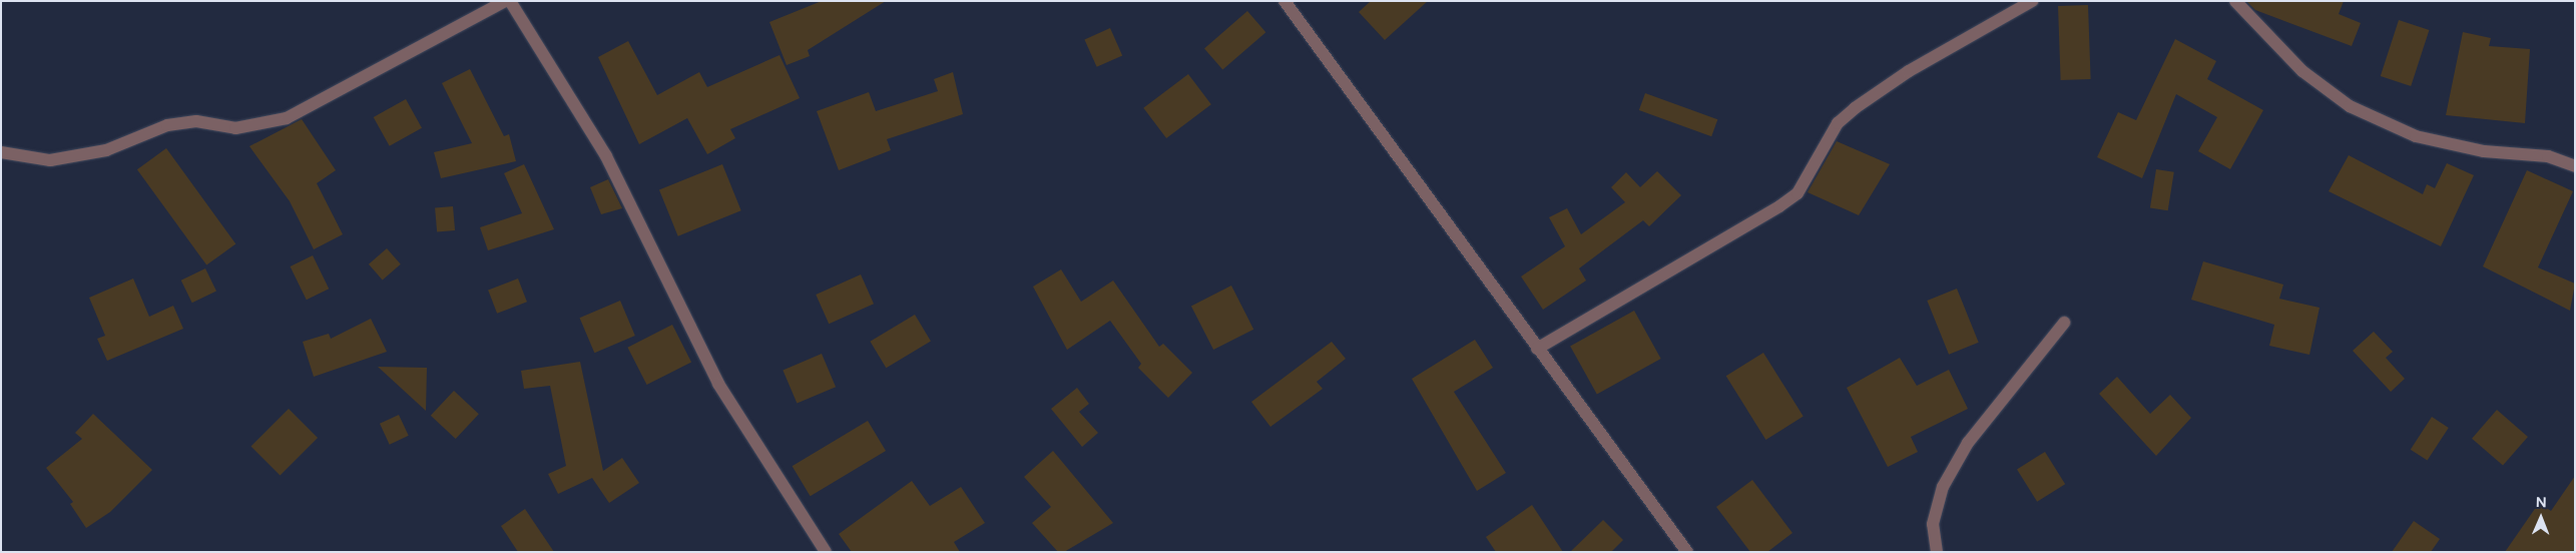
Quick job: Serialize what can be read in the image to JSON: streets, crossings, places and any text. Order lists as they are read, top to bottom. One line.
{"north":"top"}
